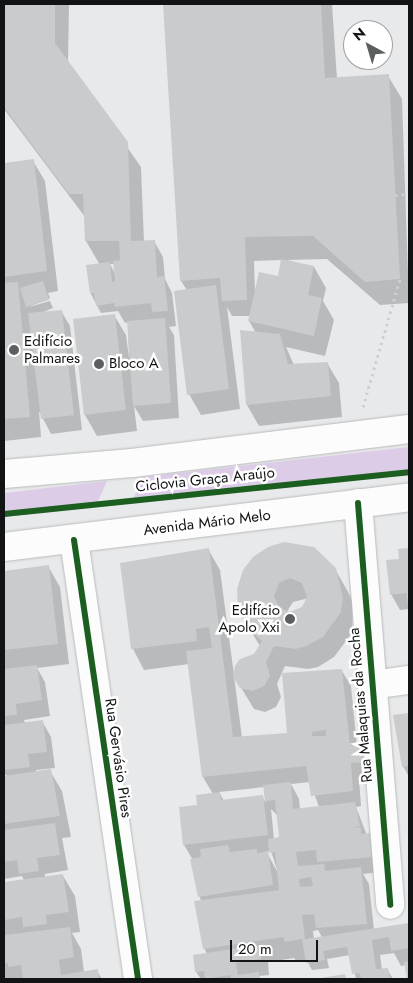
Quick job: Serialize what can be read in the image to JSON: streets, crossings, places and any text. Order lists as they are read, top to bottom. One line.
{"streets":{"street":["Avenida Mário Melo","Rua Malaquias da Rocha","Rua Gervásio Pires"],"cycle path":["Ciclovia Graça Araújo"]},"crossings":[["Avenida Mário Melo","Rua Malaquias da Rocha"],["Avenida Mário Melo","Rua Gervásio Pires"]],"places":["Edifício Palmares","Bloco A","Edifício Apolo Xxi"],"scale_bar":"20 m","north":"top left"}
